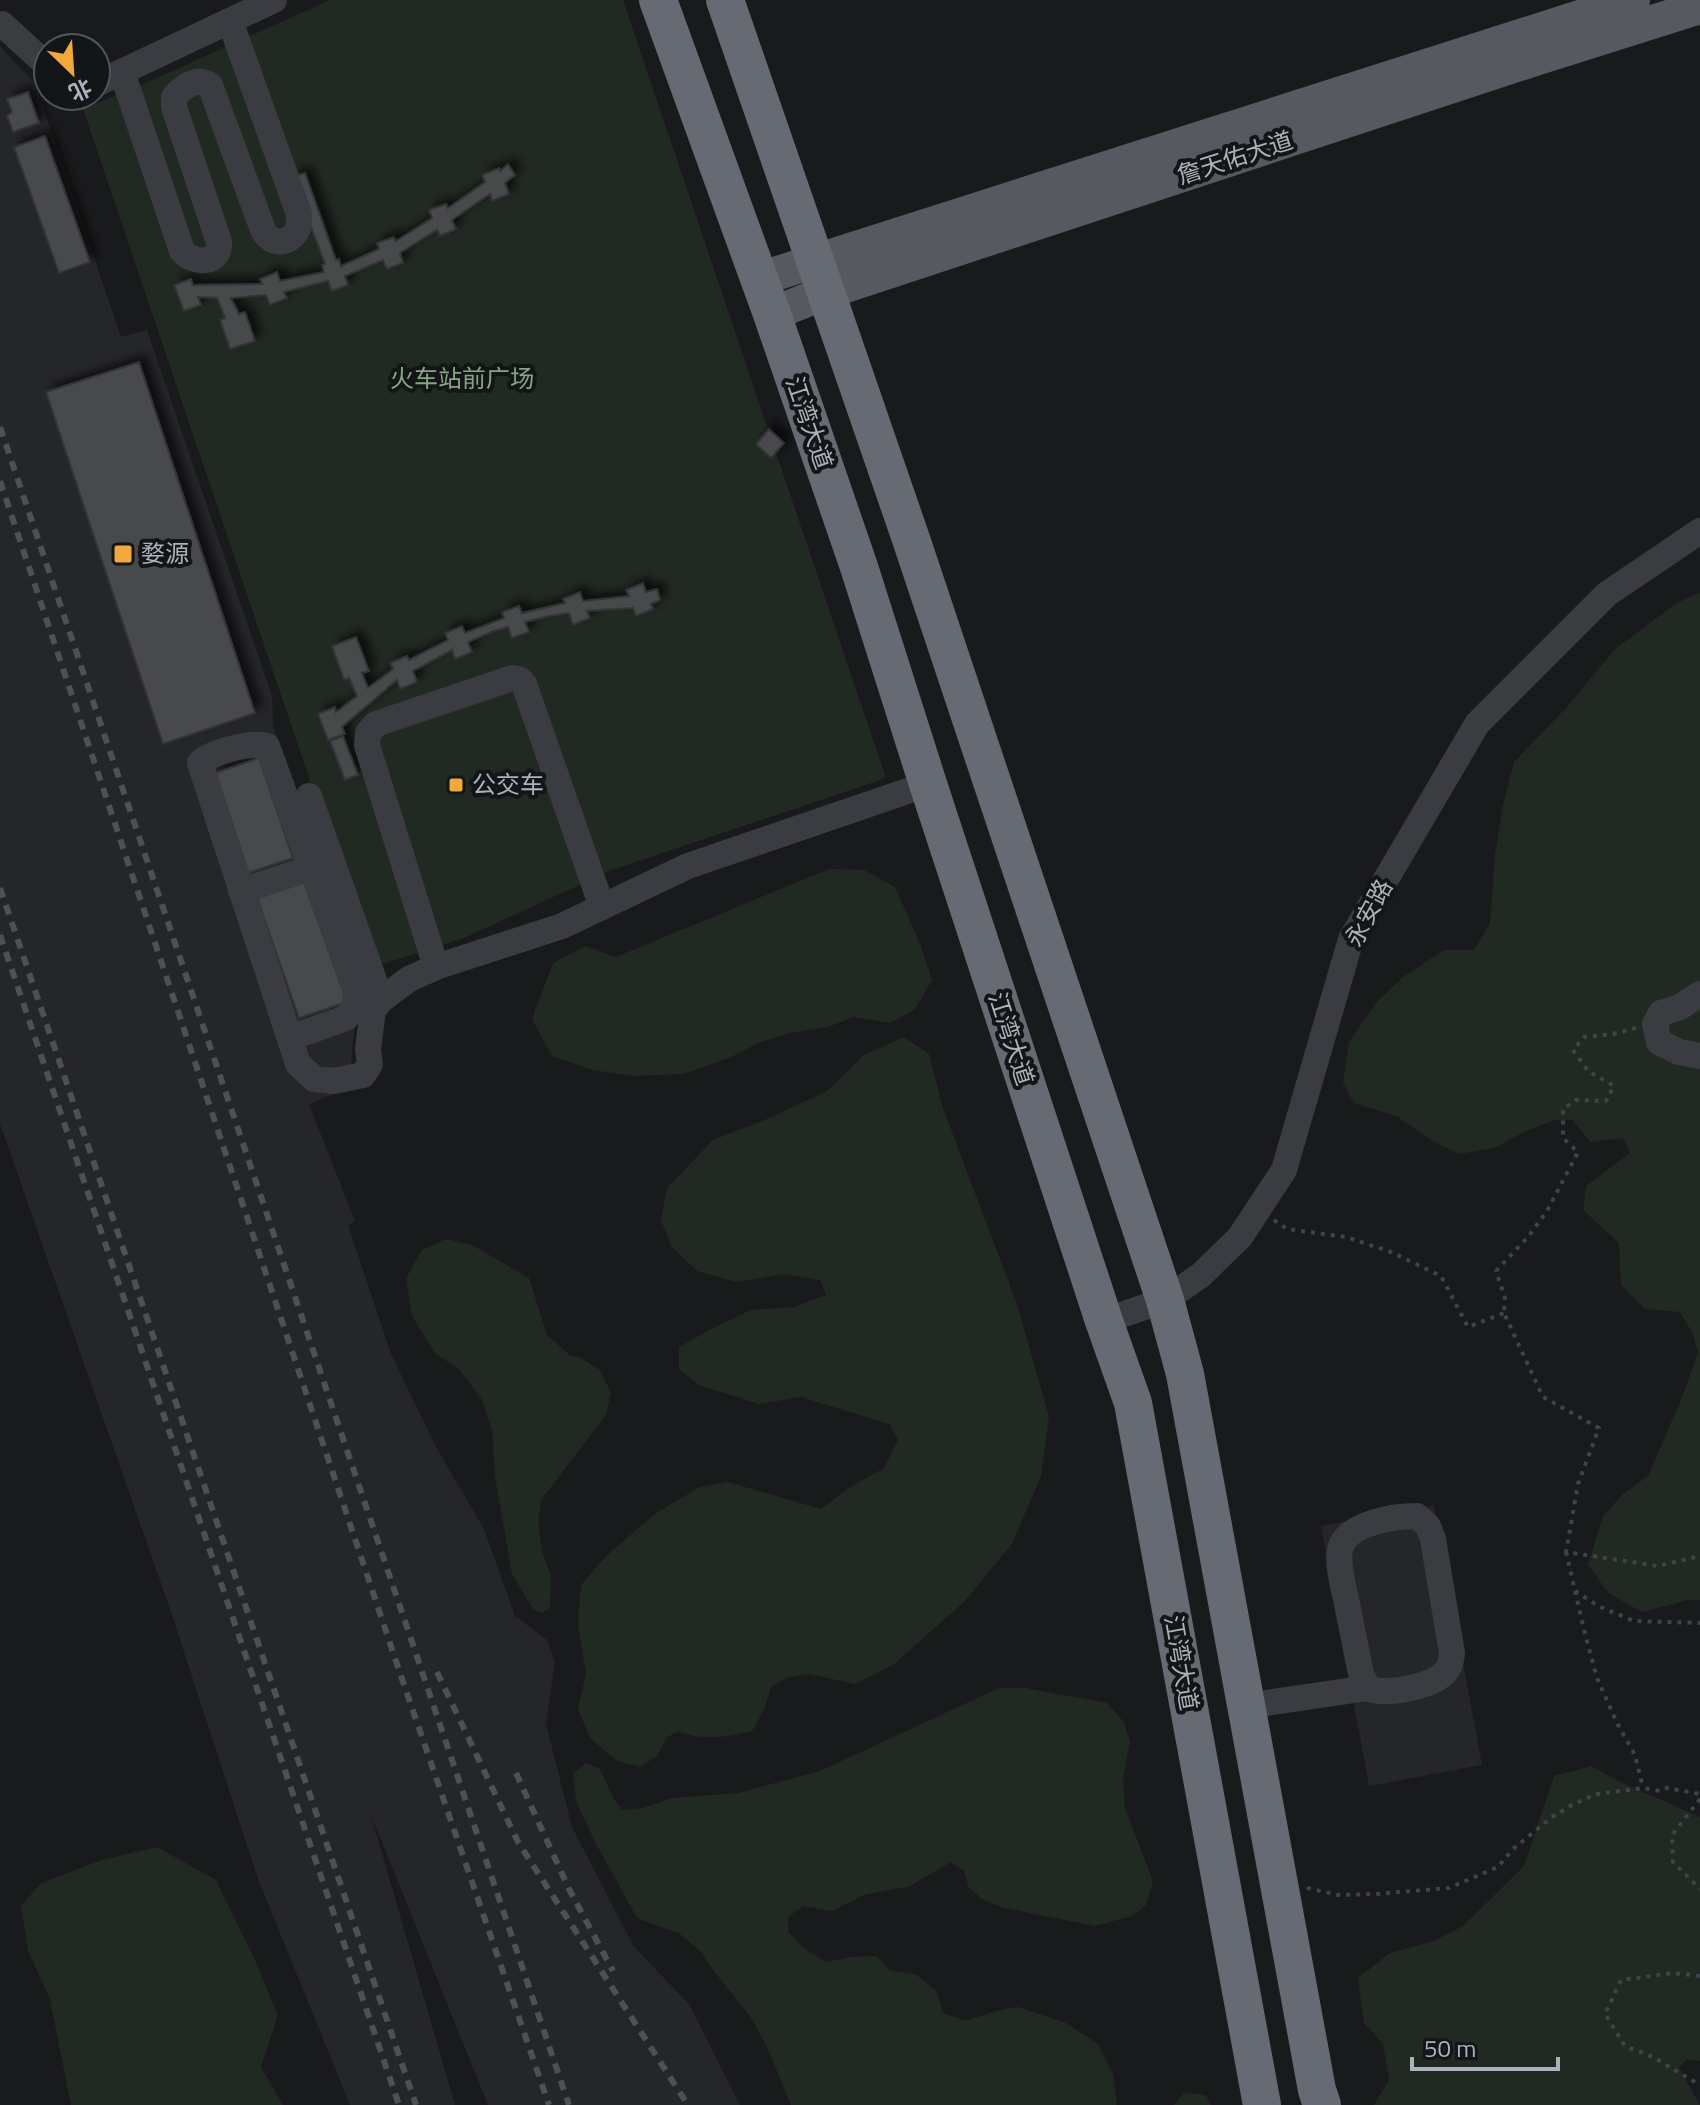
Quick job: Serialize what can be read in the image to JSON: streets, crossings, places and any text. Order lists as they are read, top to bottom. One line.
{"streets":{"highway":["江湾大道"],"main road":["詹天佑大道"],"street":["永安路"]},"crossings":[["詹天佑大道","江湾大道"],["江湾大道","永安路"]],"parks":["火车站前广场"],"places":{"transit":["婺源","公交车"]},"scale_bar":"50 m","north":"bottom right"}
